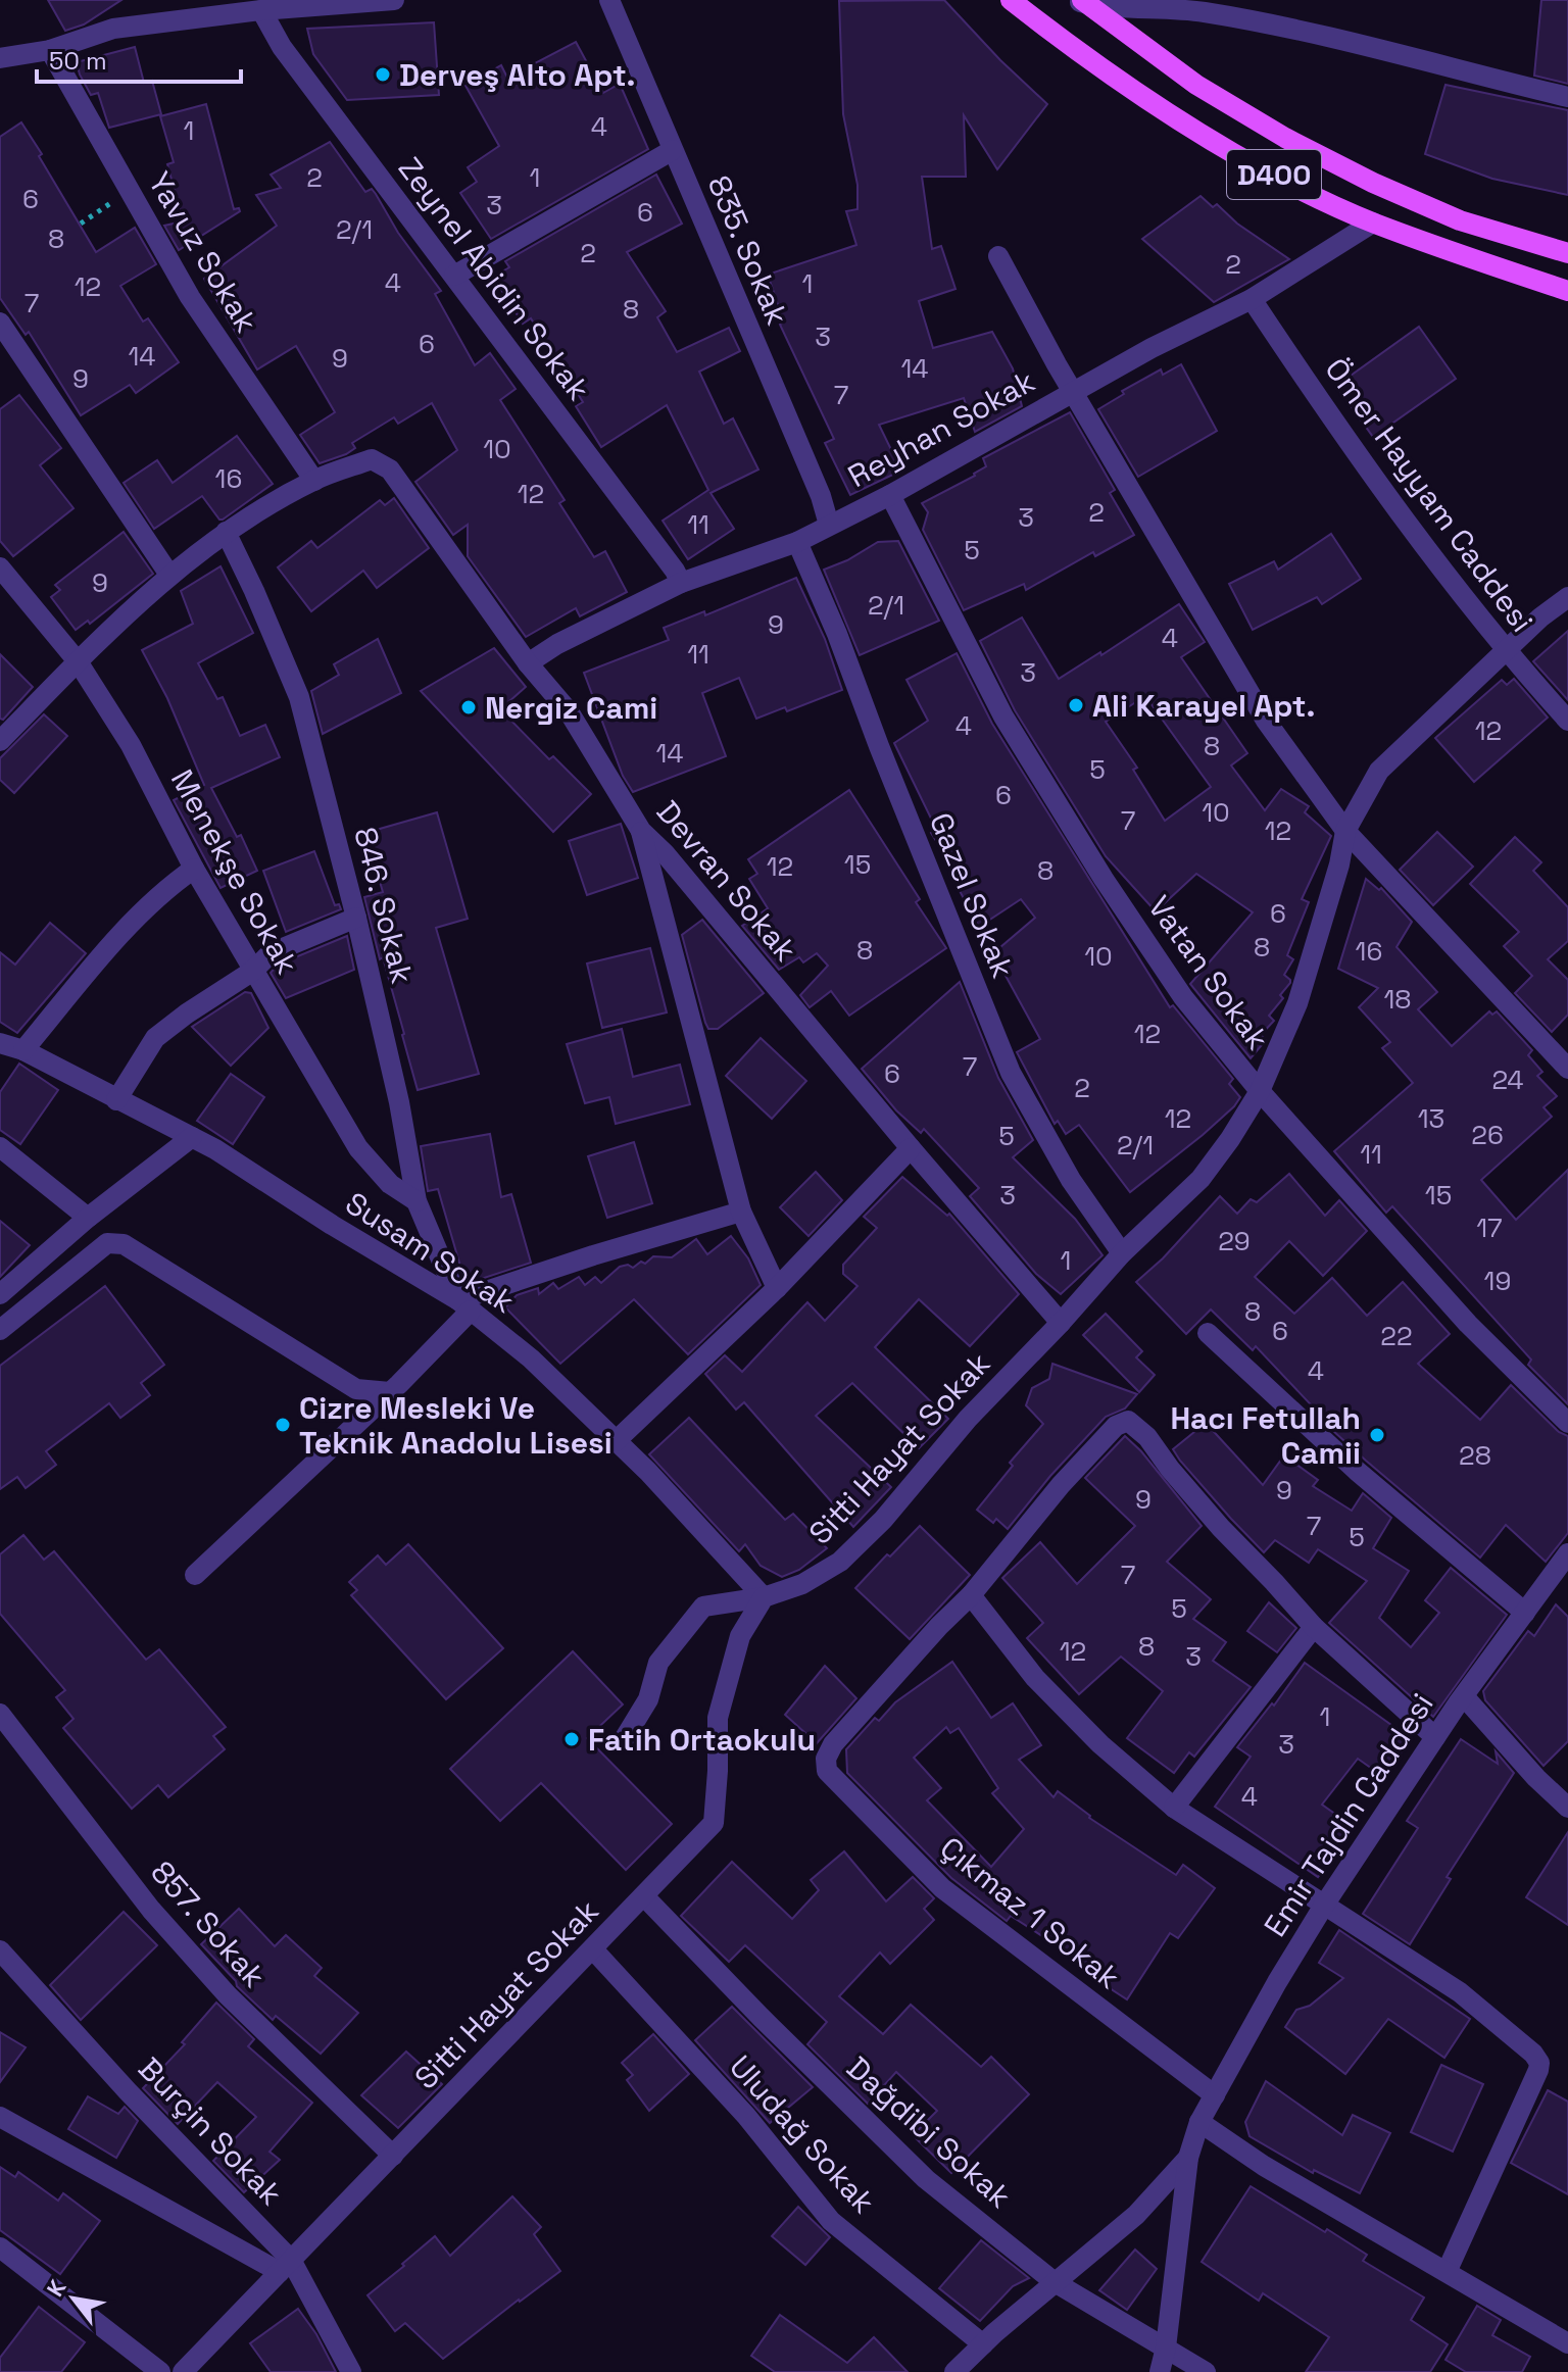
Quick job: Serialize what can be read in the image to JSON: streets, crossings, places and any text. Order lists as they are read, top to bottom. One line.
{"streets":{"main road":["D400"],"street":["835. Sokak","Yavuz Sokak","Zeynel Abidin Sokak","Reyhan Sokak","Ömer Hayyam Caddesi","Menekşe Sokak","Devran Sokak","Gazel Sokak","846. Sokak","Vatan Sokak","Susam Sokak","Sitti Hayat Sokak","Emir Tajdin Caddesi","Çıkmaz 1 Sokak","857. Sokak","Burçin Sokak","Dağdibi Sokak","Uludağ Sokak"]},"crossings":[["D400","Reyhan Sokak"],["835. Sokak","Reyhan Sokak"],["Yavuz Sokak","Devran Sokak"],["Zeynel Abidin Sokak","Reyhan Sokak"],["Reyhan Sokak","Ömer Hayyam Caddesi"],["Reyhan Sokak","Devran Sokak"],["Reyhan Sokak","Gazel Sokak"],["Reyhan Sokak","Vatan Sokak"],["Ömer Hayyam Caddesi","Sitti Hayat Sokak"],["Menekşe Sokak","846. Sokak"],["Devran Sokak","Sitti Hayat Sokak"],["Gazel Sokak","Sitti Hayat Sokak"],["846. Sokak","Susam Sokak"],["Vatan Sokak","Sitti Hayat Sokak"],["Susam Sokak","Sitti Hayat Sokak"],["Sitti Hayat Sokak","857. Sokak"],["Sitti Hayat Sokak","Burçin Sokak"],["Sitti Hayat Sokak","Dağdibi Sokak"],["Sitti Hayat Sokak","Uludağ Sokak"],["Emir Tajdin Caddesi","Çıkmaz 1 Sokak"]],"places":["Derveş Alto Apt.","Ali Karayel Apt.","Nergiz Cami","Cizre Mesleki Ve Teknik Anadolu Lisesi","Hacı Fetullah Camii","Fatih Ortaokulu"],"house_numbers":["4","1","2","1","6","3","6","2/1","8","2","2","4","1","12","7","8","3","6","14","9","14","9","7","10","16","12","2","3","11","5","9","2/1","9","4","11","3","4","12","8","14","5","6","10","7","12","15","12","8","6","8","8","16","10","18","12","7","6","24","2","12","13","26","5","2/1","11","3","15","17","29","1","19","8","6","22","4","28","9","9","7","5","7","5","8","12","3","1","3","4"],"scale_bar":"50 m","north":"top left"}
